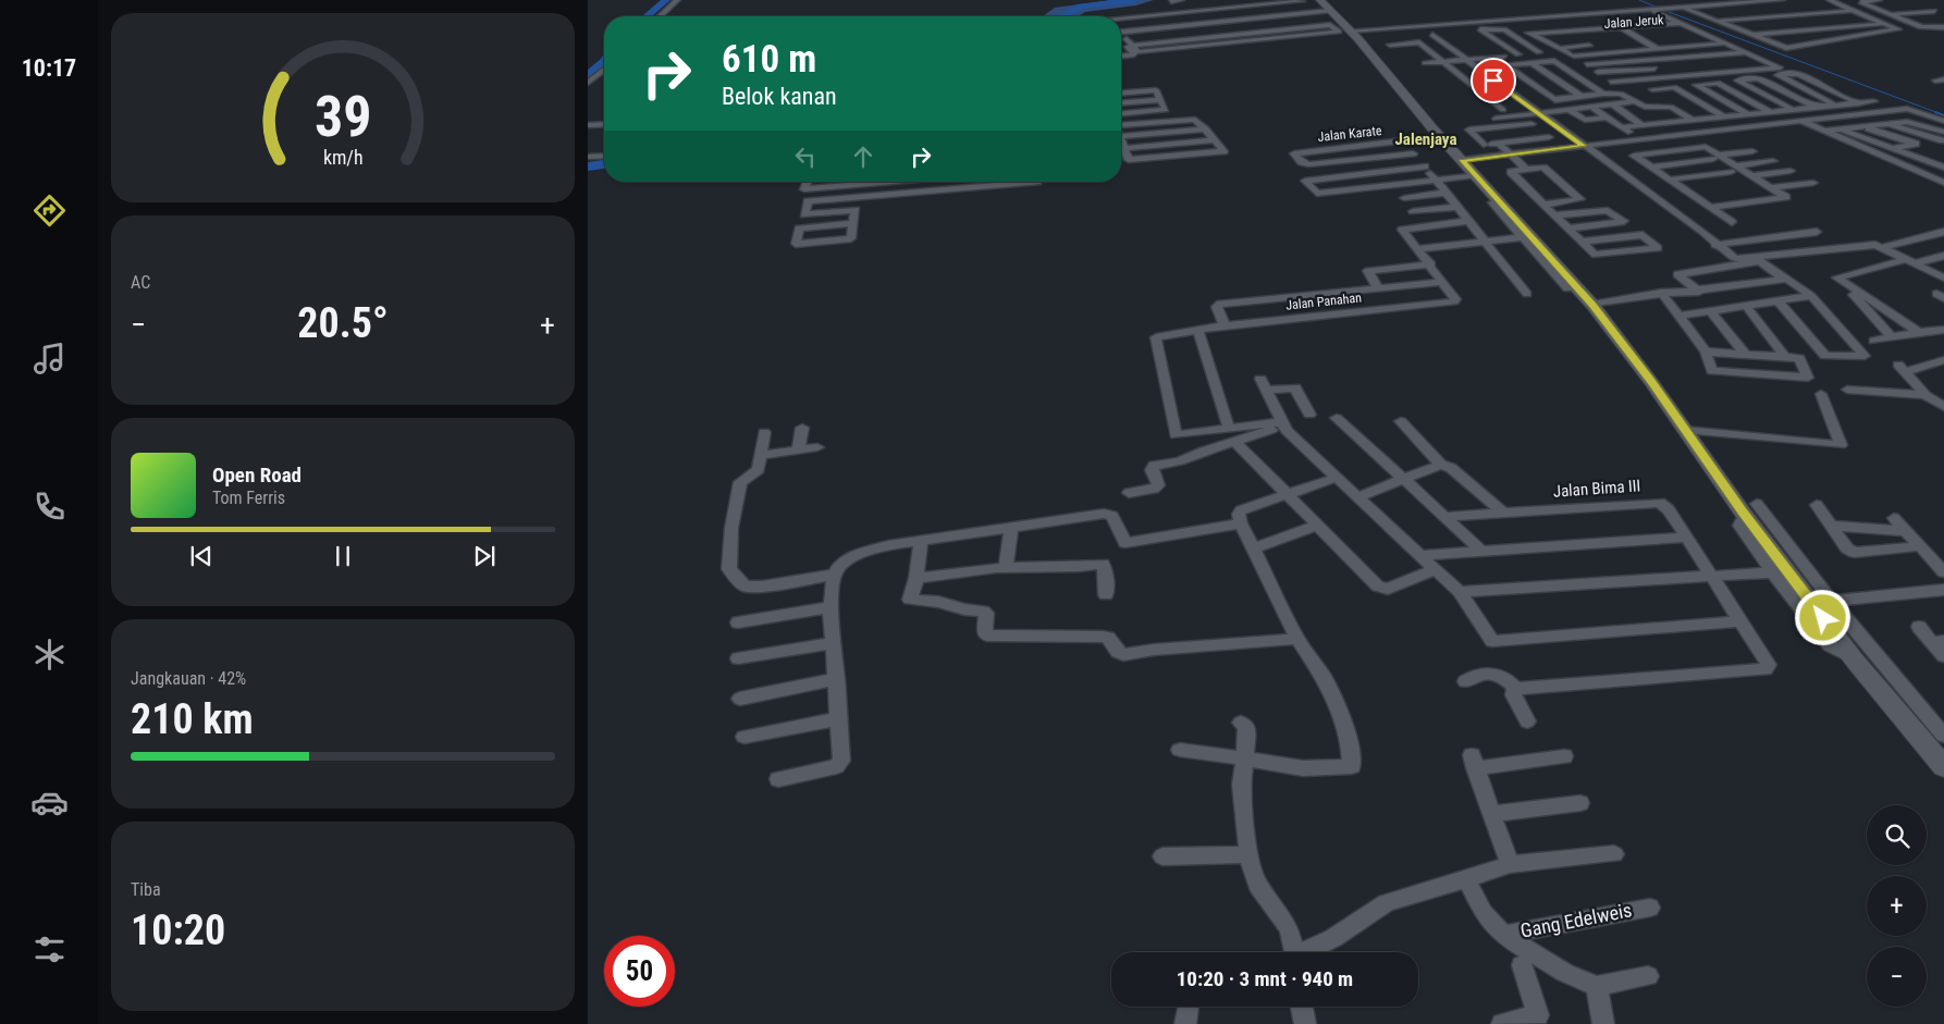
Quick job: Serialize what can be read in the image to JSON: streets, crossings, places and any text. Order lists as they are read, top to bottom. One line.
{"streets":{"street":["Jalan Jeruk","Jalan Karate","Jalan Panahan","Jalan Bima III","Gang Edelweis"]},"districts":["Jalenjaya"],"page":{"tabs":"10:17","turn":["610 m","Belok kanan"],"tile":["AC",["Jangkauan · 42%","210 km"],["Tiba","10:20"]],"heat":["−","20.5°","+"],"song":["Open Road","Tom Ferris"],"map_buttons":["+","−"],"limit":"50","trip":"10:20 · 3 mnt · 940 m","gauge":["39","km/h"]}}
